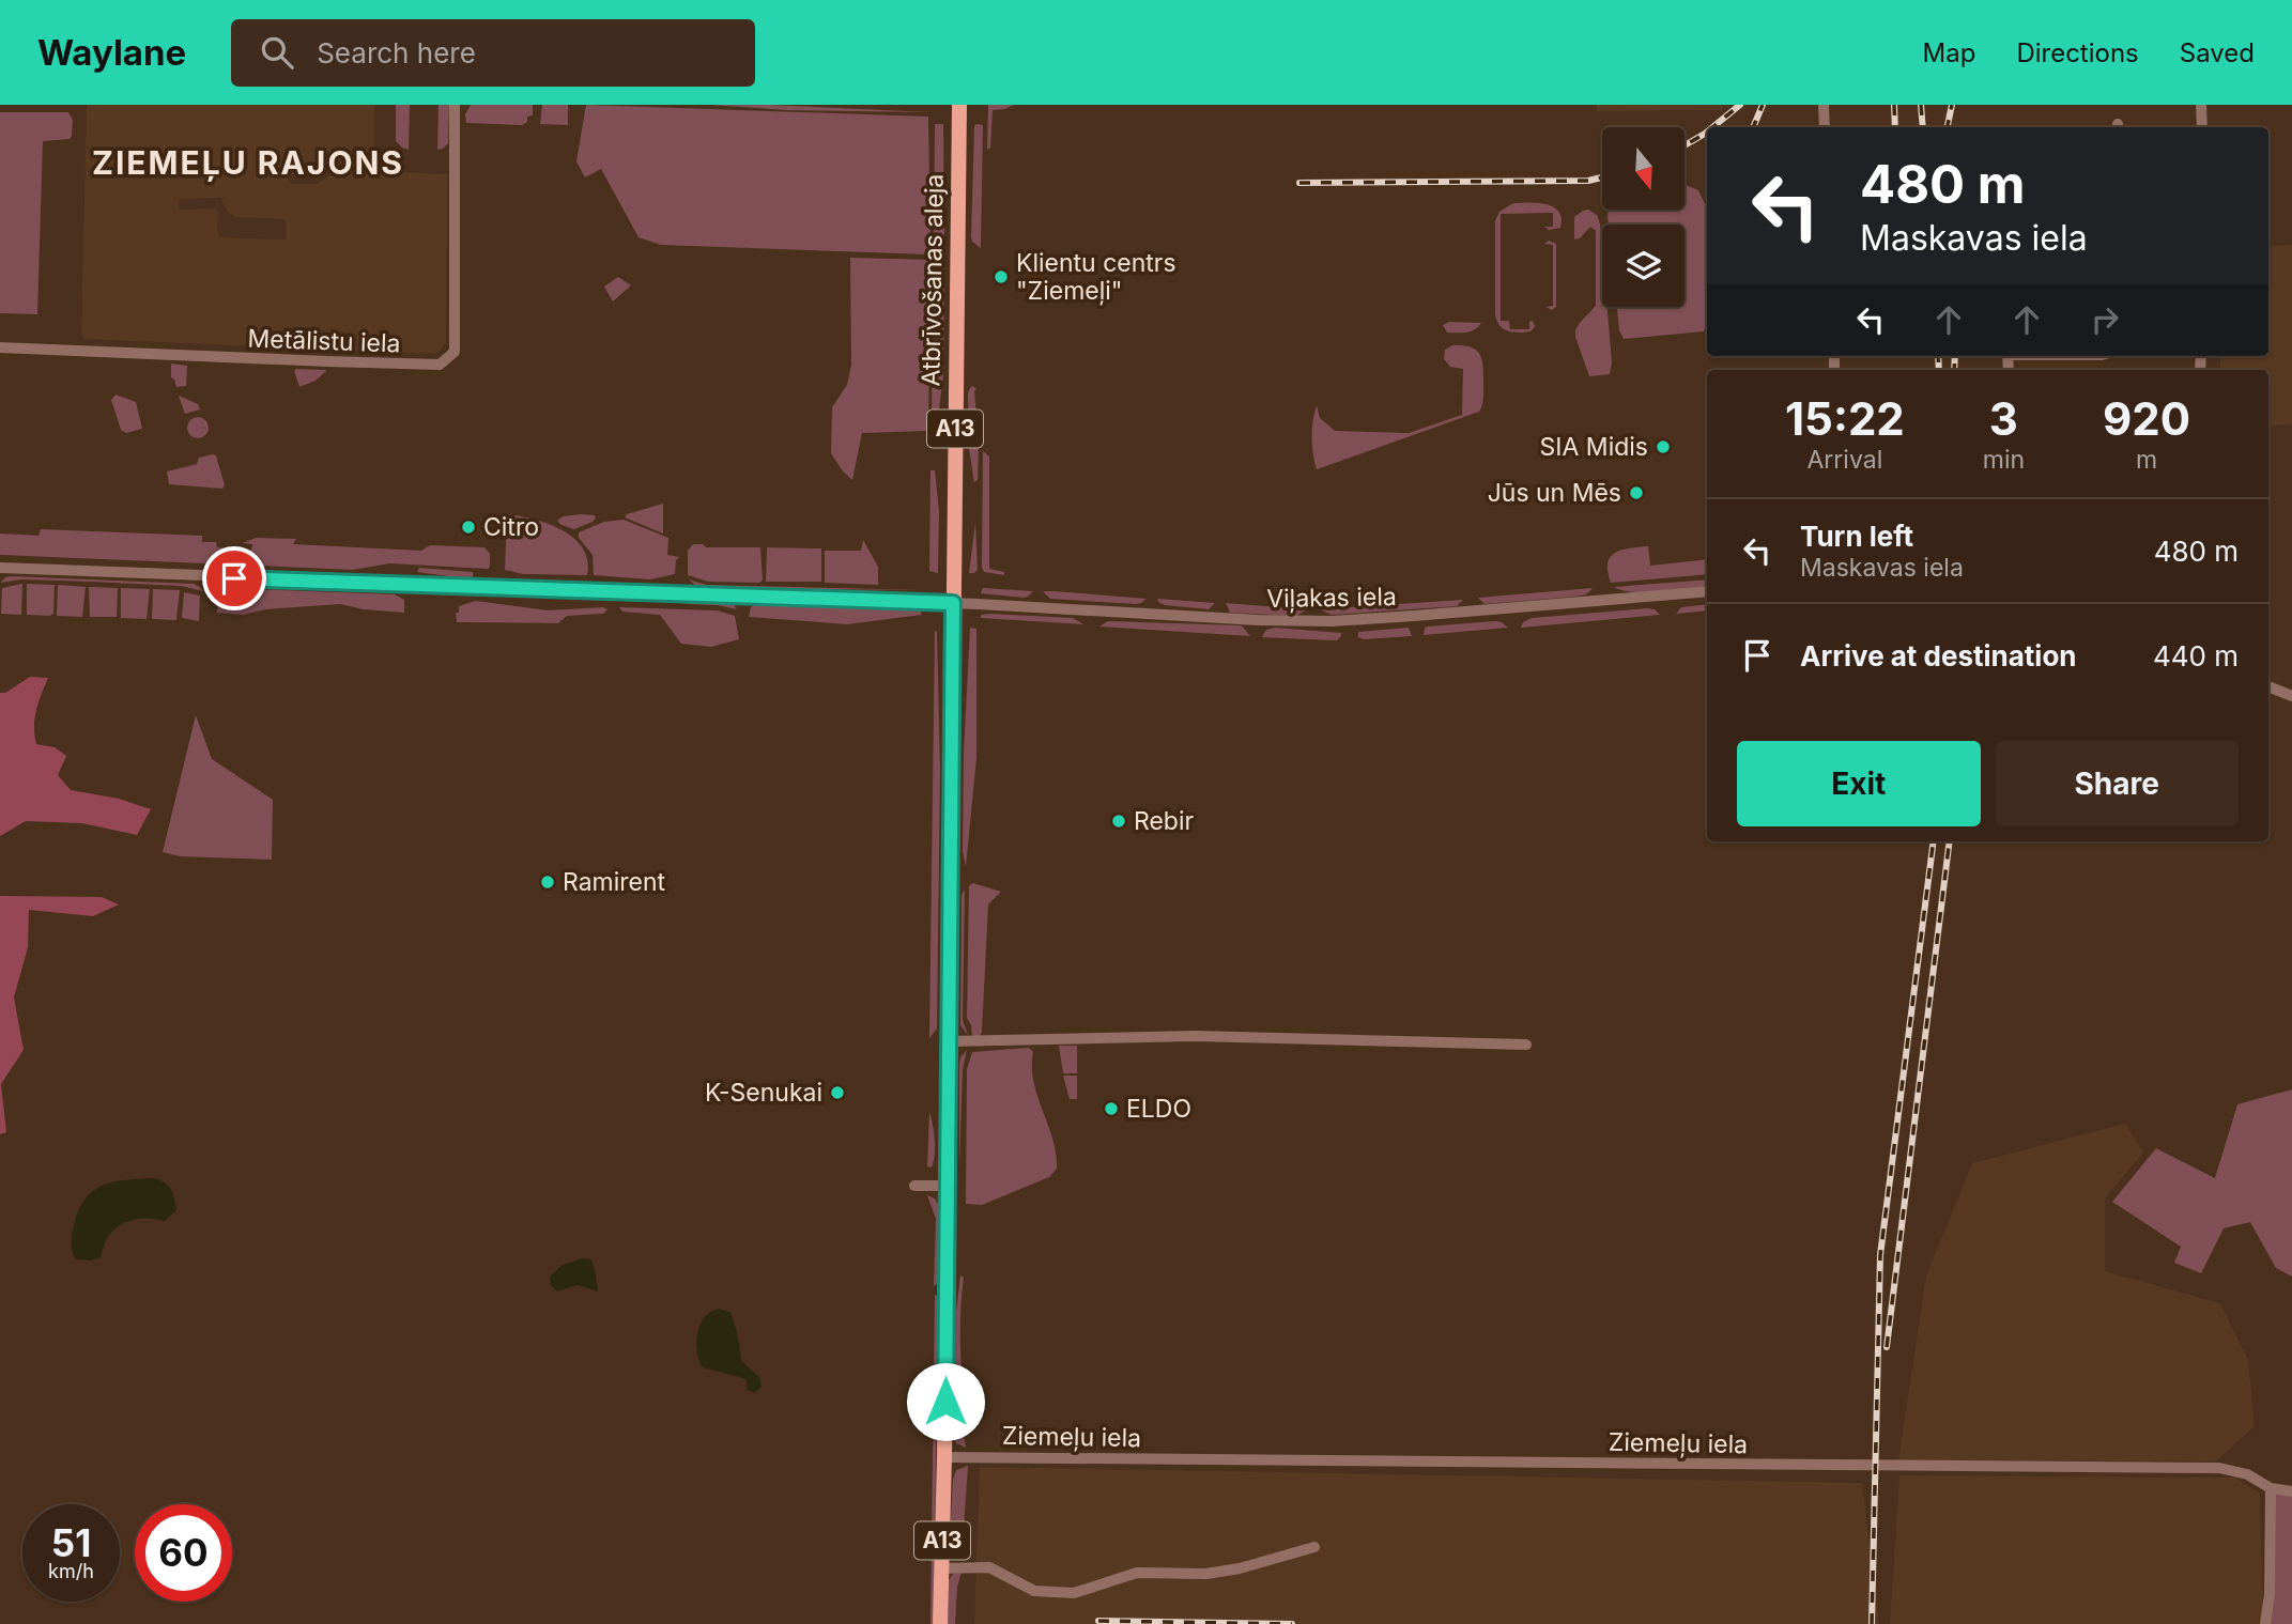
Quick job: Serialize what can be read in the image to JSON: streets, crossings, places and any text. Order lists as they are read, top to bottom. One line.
{"streets":{"main road":["Atbrīvošanas aleja","A13"],"street":["Metālistu iela","Viļakas iela","Ziemeļu iela"]},"crossings":[["Atbrīvošanas aleja","Viļakas iela"],["Atbrīvošanas aleja","Ziemeļu iela"]],"districts":["ZIEMEĻU RAJONS"],"places":["Klientu centrs \"Ziemeļi\"","SIA Midis","Jūs un Mēs","Citro","Rebir","Ramirent","K-Senukai","ELDO"],"north":"bottom","page":{"header":"Waylane","search":"Search here","nav":["Map","Directions","Saved"],"turn":["480 m","Maskavas iela"],"eta":["15:22","Arrival","3","min","920","m"],"list":[{"name":"Turn left","note":"Maskavas iela","value":"480 m"},{"name":"Arrive at destination","value":"440 m"}],"buttons":["Exit","Share"],"speed":"51 km/h","limit":"60"}}
